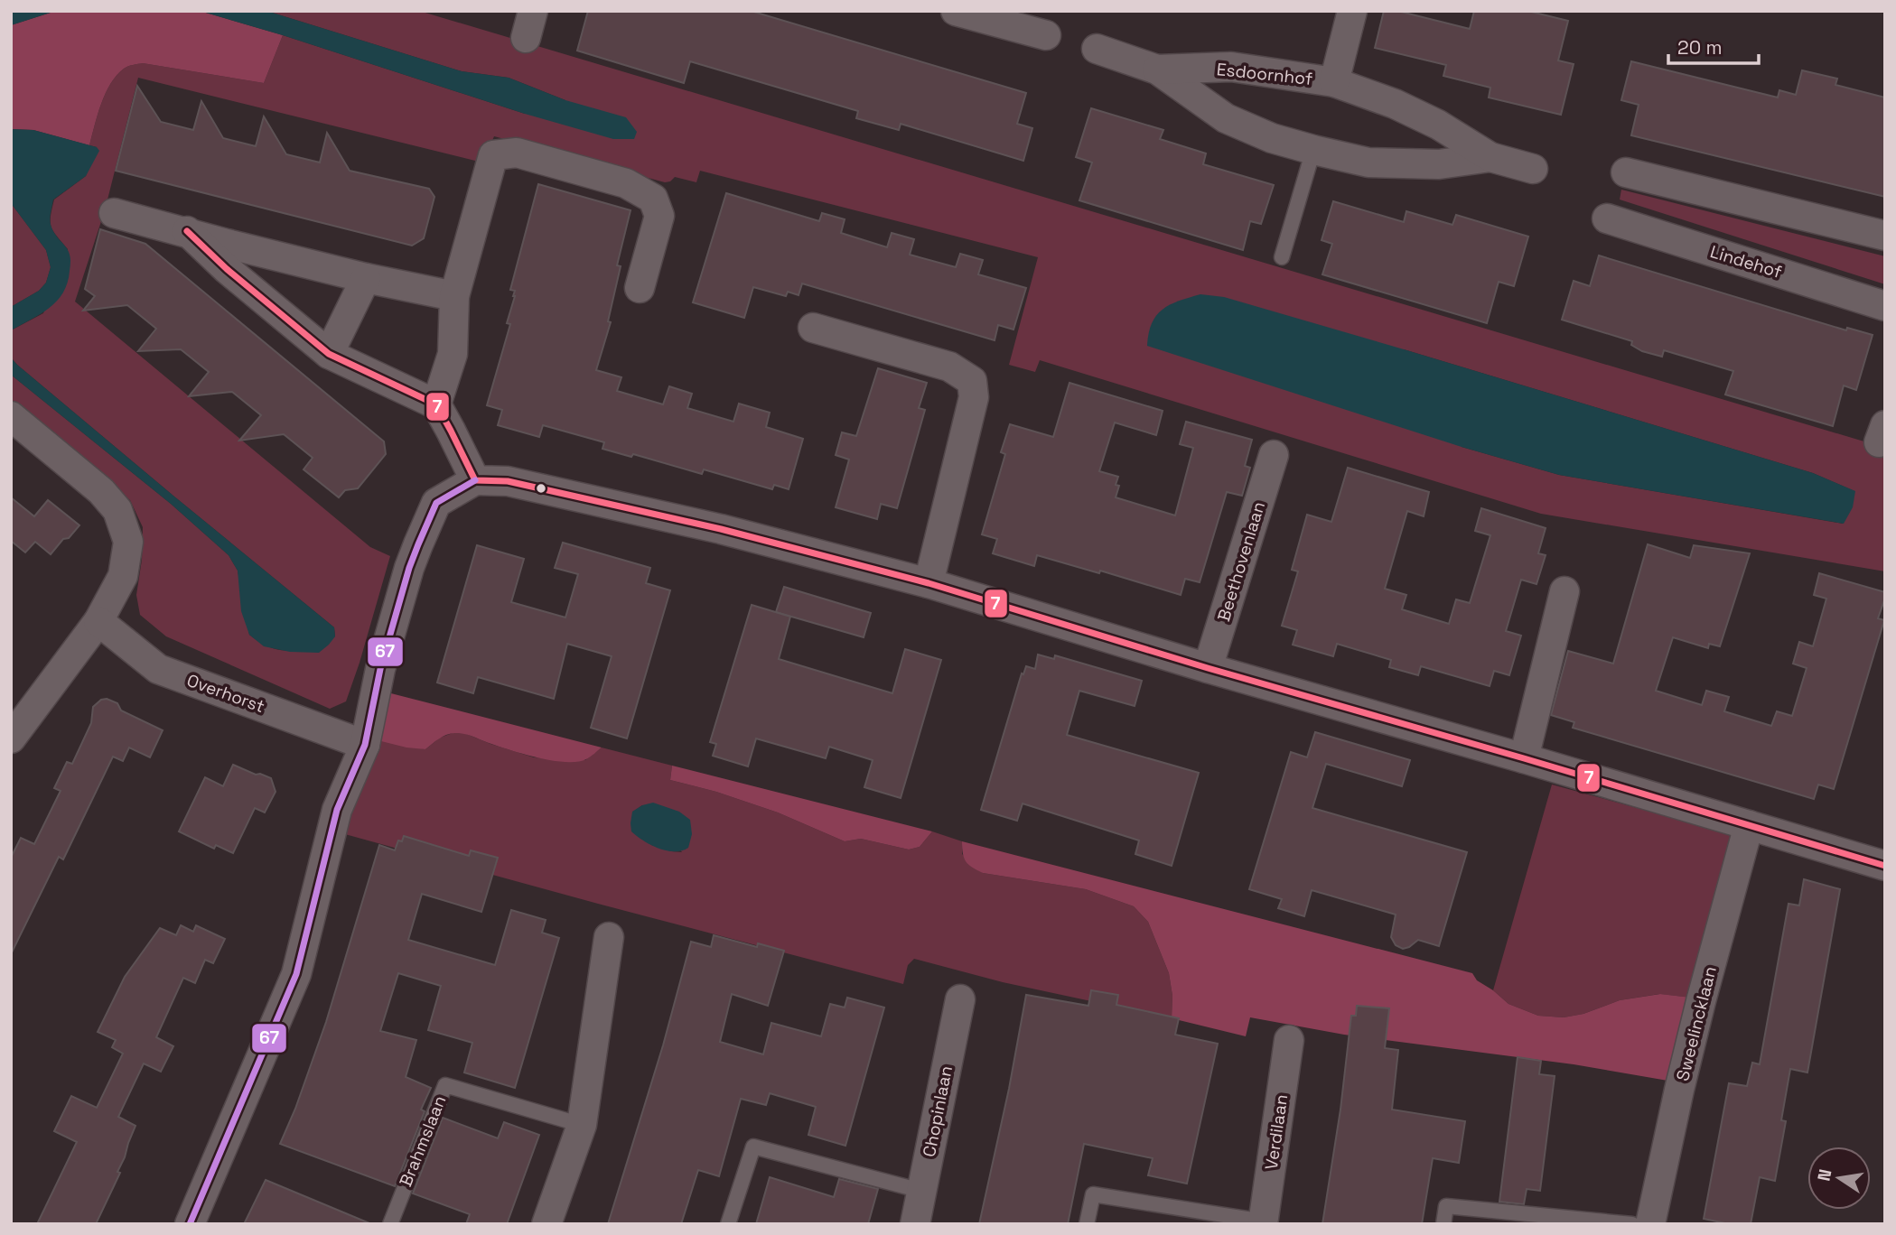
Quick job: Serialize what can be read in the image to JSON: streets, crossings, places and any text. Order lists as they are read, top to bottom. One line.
{"streets":{"street":["Esdoornhof","Lindehof","Beethovenlaan","Overhorst","Sweelincklaan","Chopinlaan","Verdilaan"],"lane":["Brahmslaan"]},"lines":["transit line 7","transit line 67"],"scale_bar":"20 m","north":"left"}
